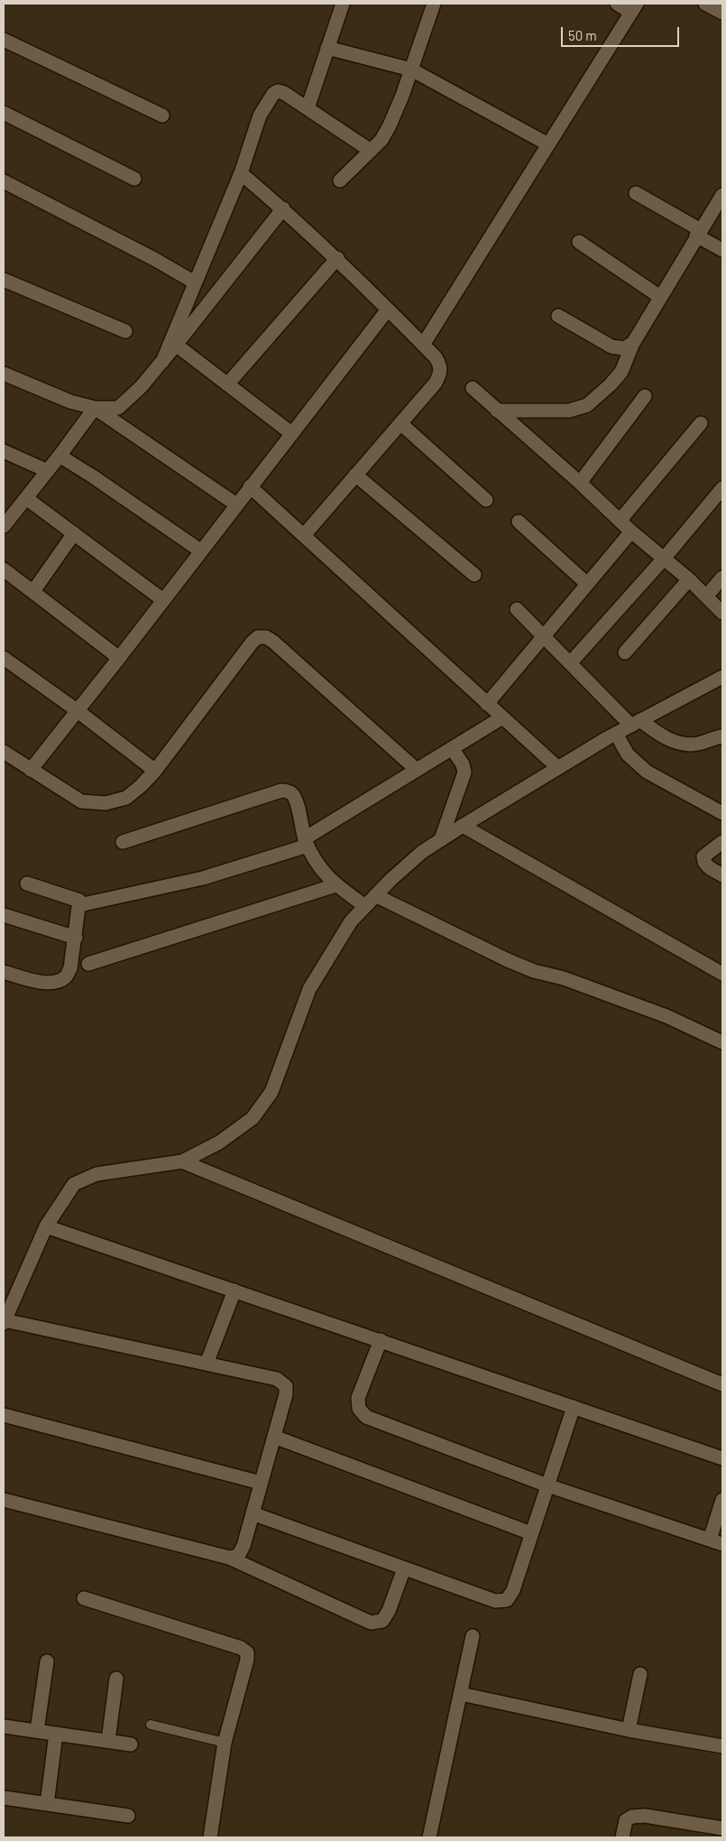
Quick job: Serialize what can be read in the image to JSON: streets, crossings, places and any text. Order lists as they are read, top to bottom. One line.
{"scale_bar":"50 m"}
